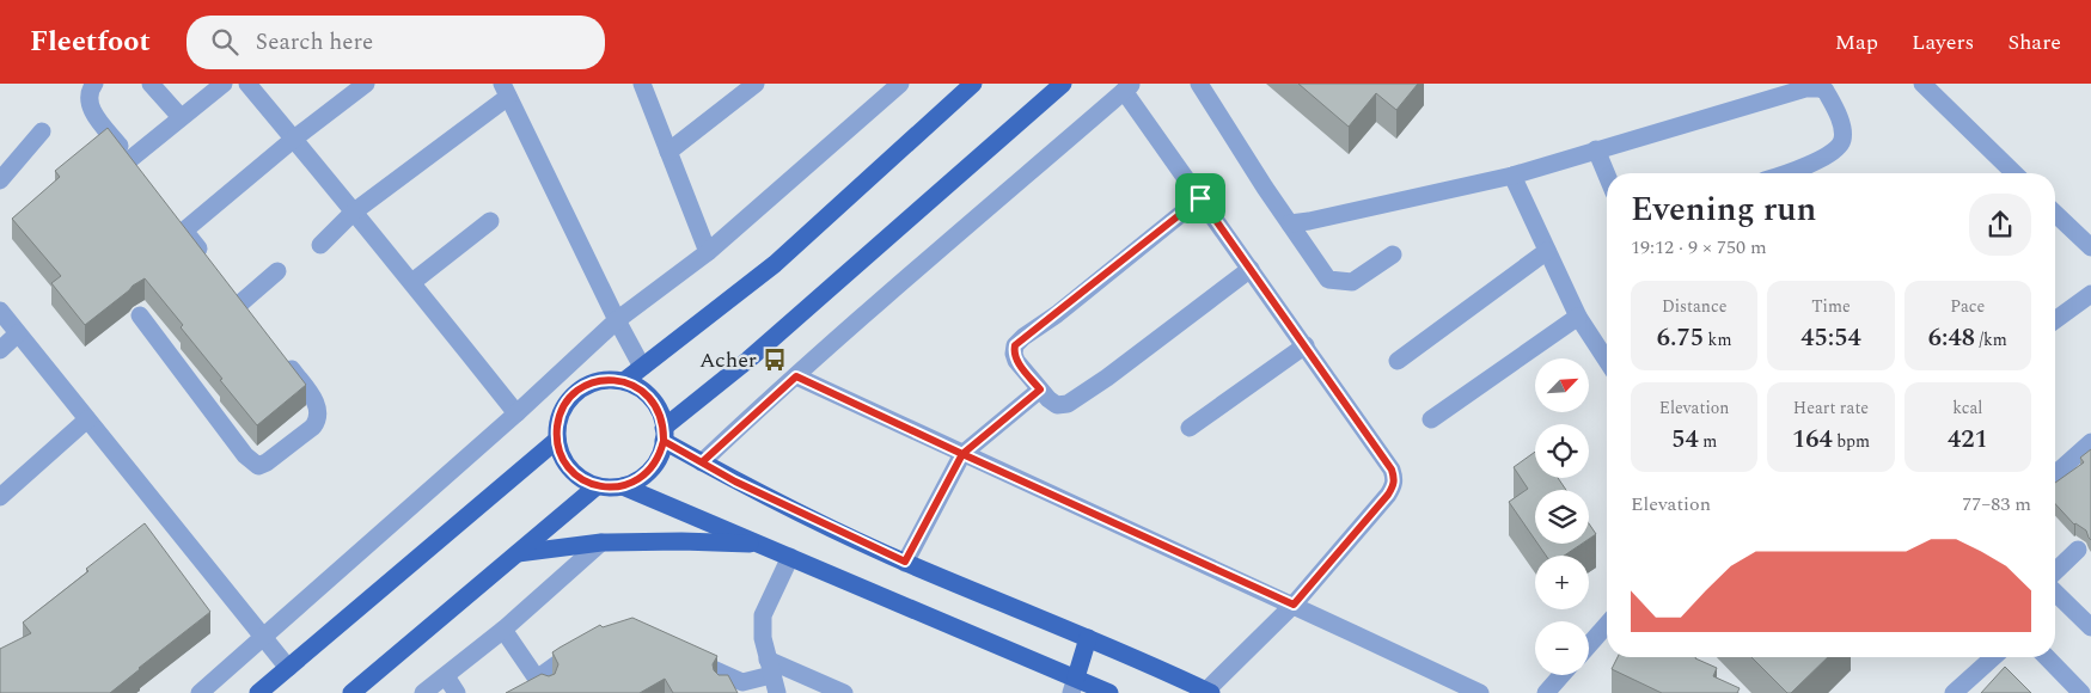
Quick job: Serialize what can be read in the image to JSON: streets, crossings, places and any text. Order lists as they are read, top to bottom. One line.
{"places":{"bus stop":["Acher"]},"north":"top right","page":{"header":"Fleetfoot","search":"Search here","nav":["Map","Layers","Share"],"heading":["Evening run","19:12 · 9 × 750 m"],"stats":[["Distance","6.75 km"],["Time","45:54"],["Pace","6:48 /km"],["Elevation","54 m"],["Heart rate","164 bpm"],["kcal","421"]],"map_buttons":["+","−"],"chart":["Elevation","77–83 m"]}}
